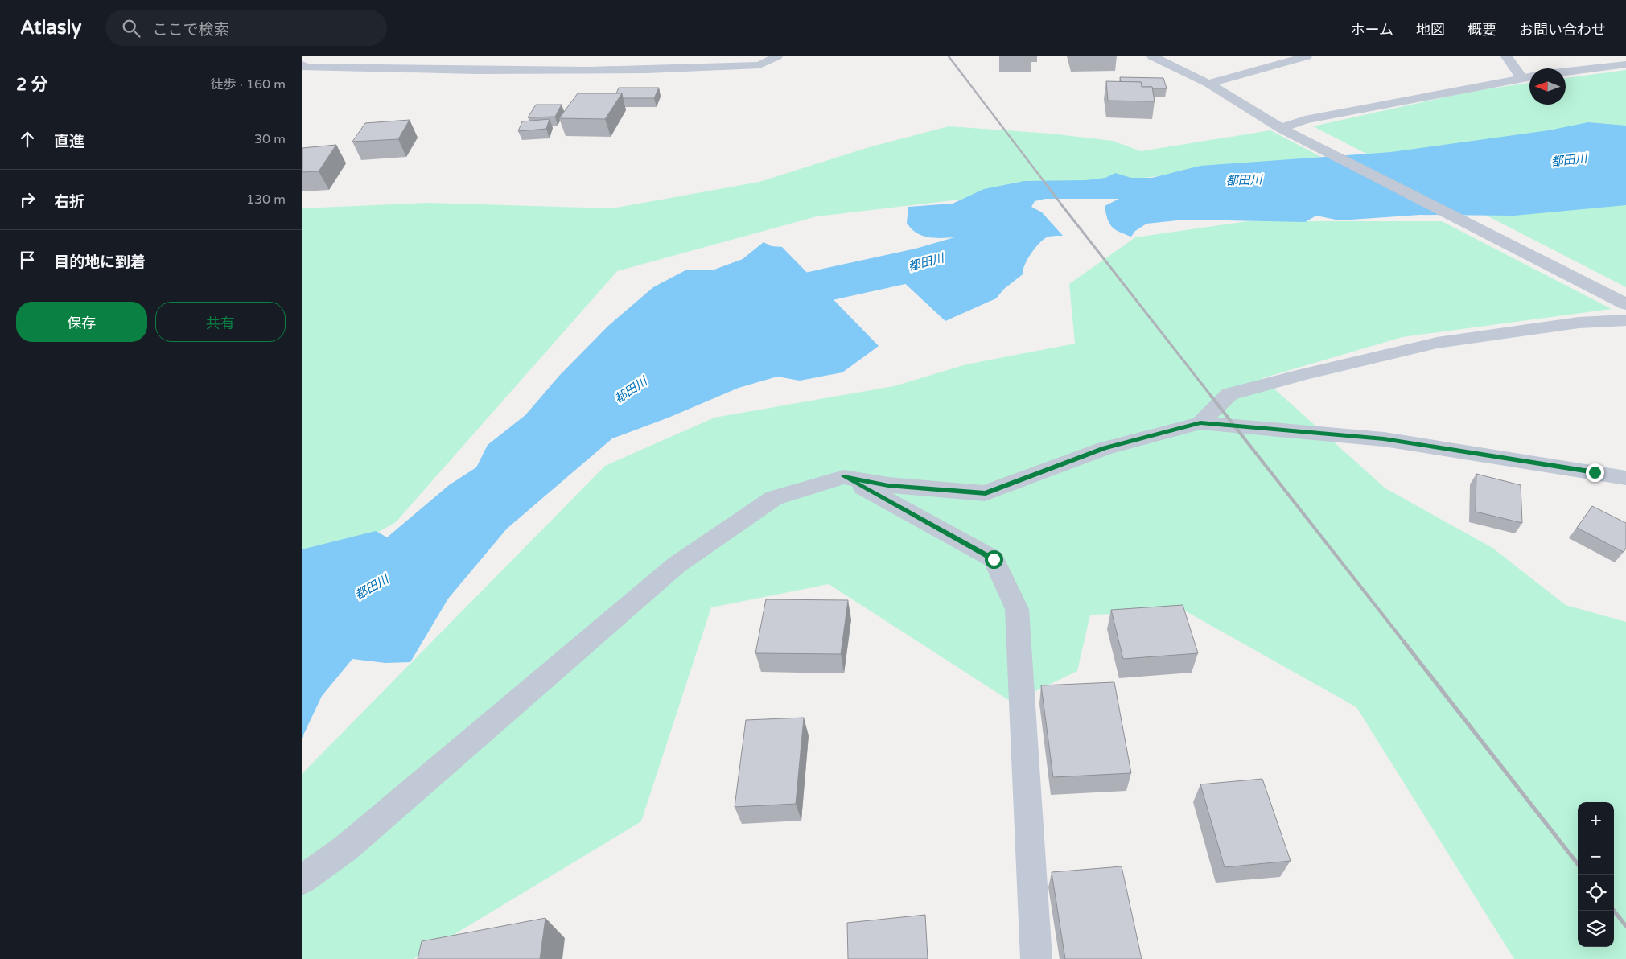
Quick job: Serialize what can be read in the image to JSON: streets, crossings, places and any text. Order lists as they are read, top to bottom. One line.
{"water":["都田川"],"north":"left","page":{"header":"Atlasly","search":"ここで検索","nav":["ホーム","地図","概要","お問い合わせ"],"heading":["2 分","徒歩 · 160 m"],"list":[["直進","30 m"],["右折","130 m"],"目的地に到着"],"buttons":["保存","共有"],"map_buttons":["+","−"]}}
